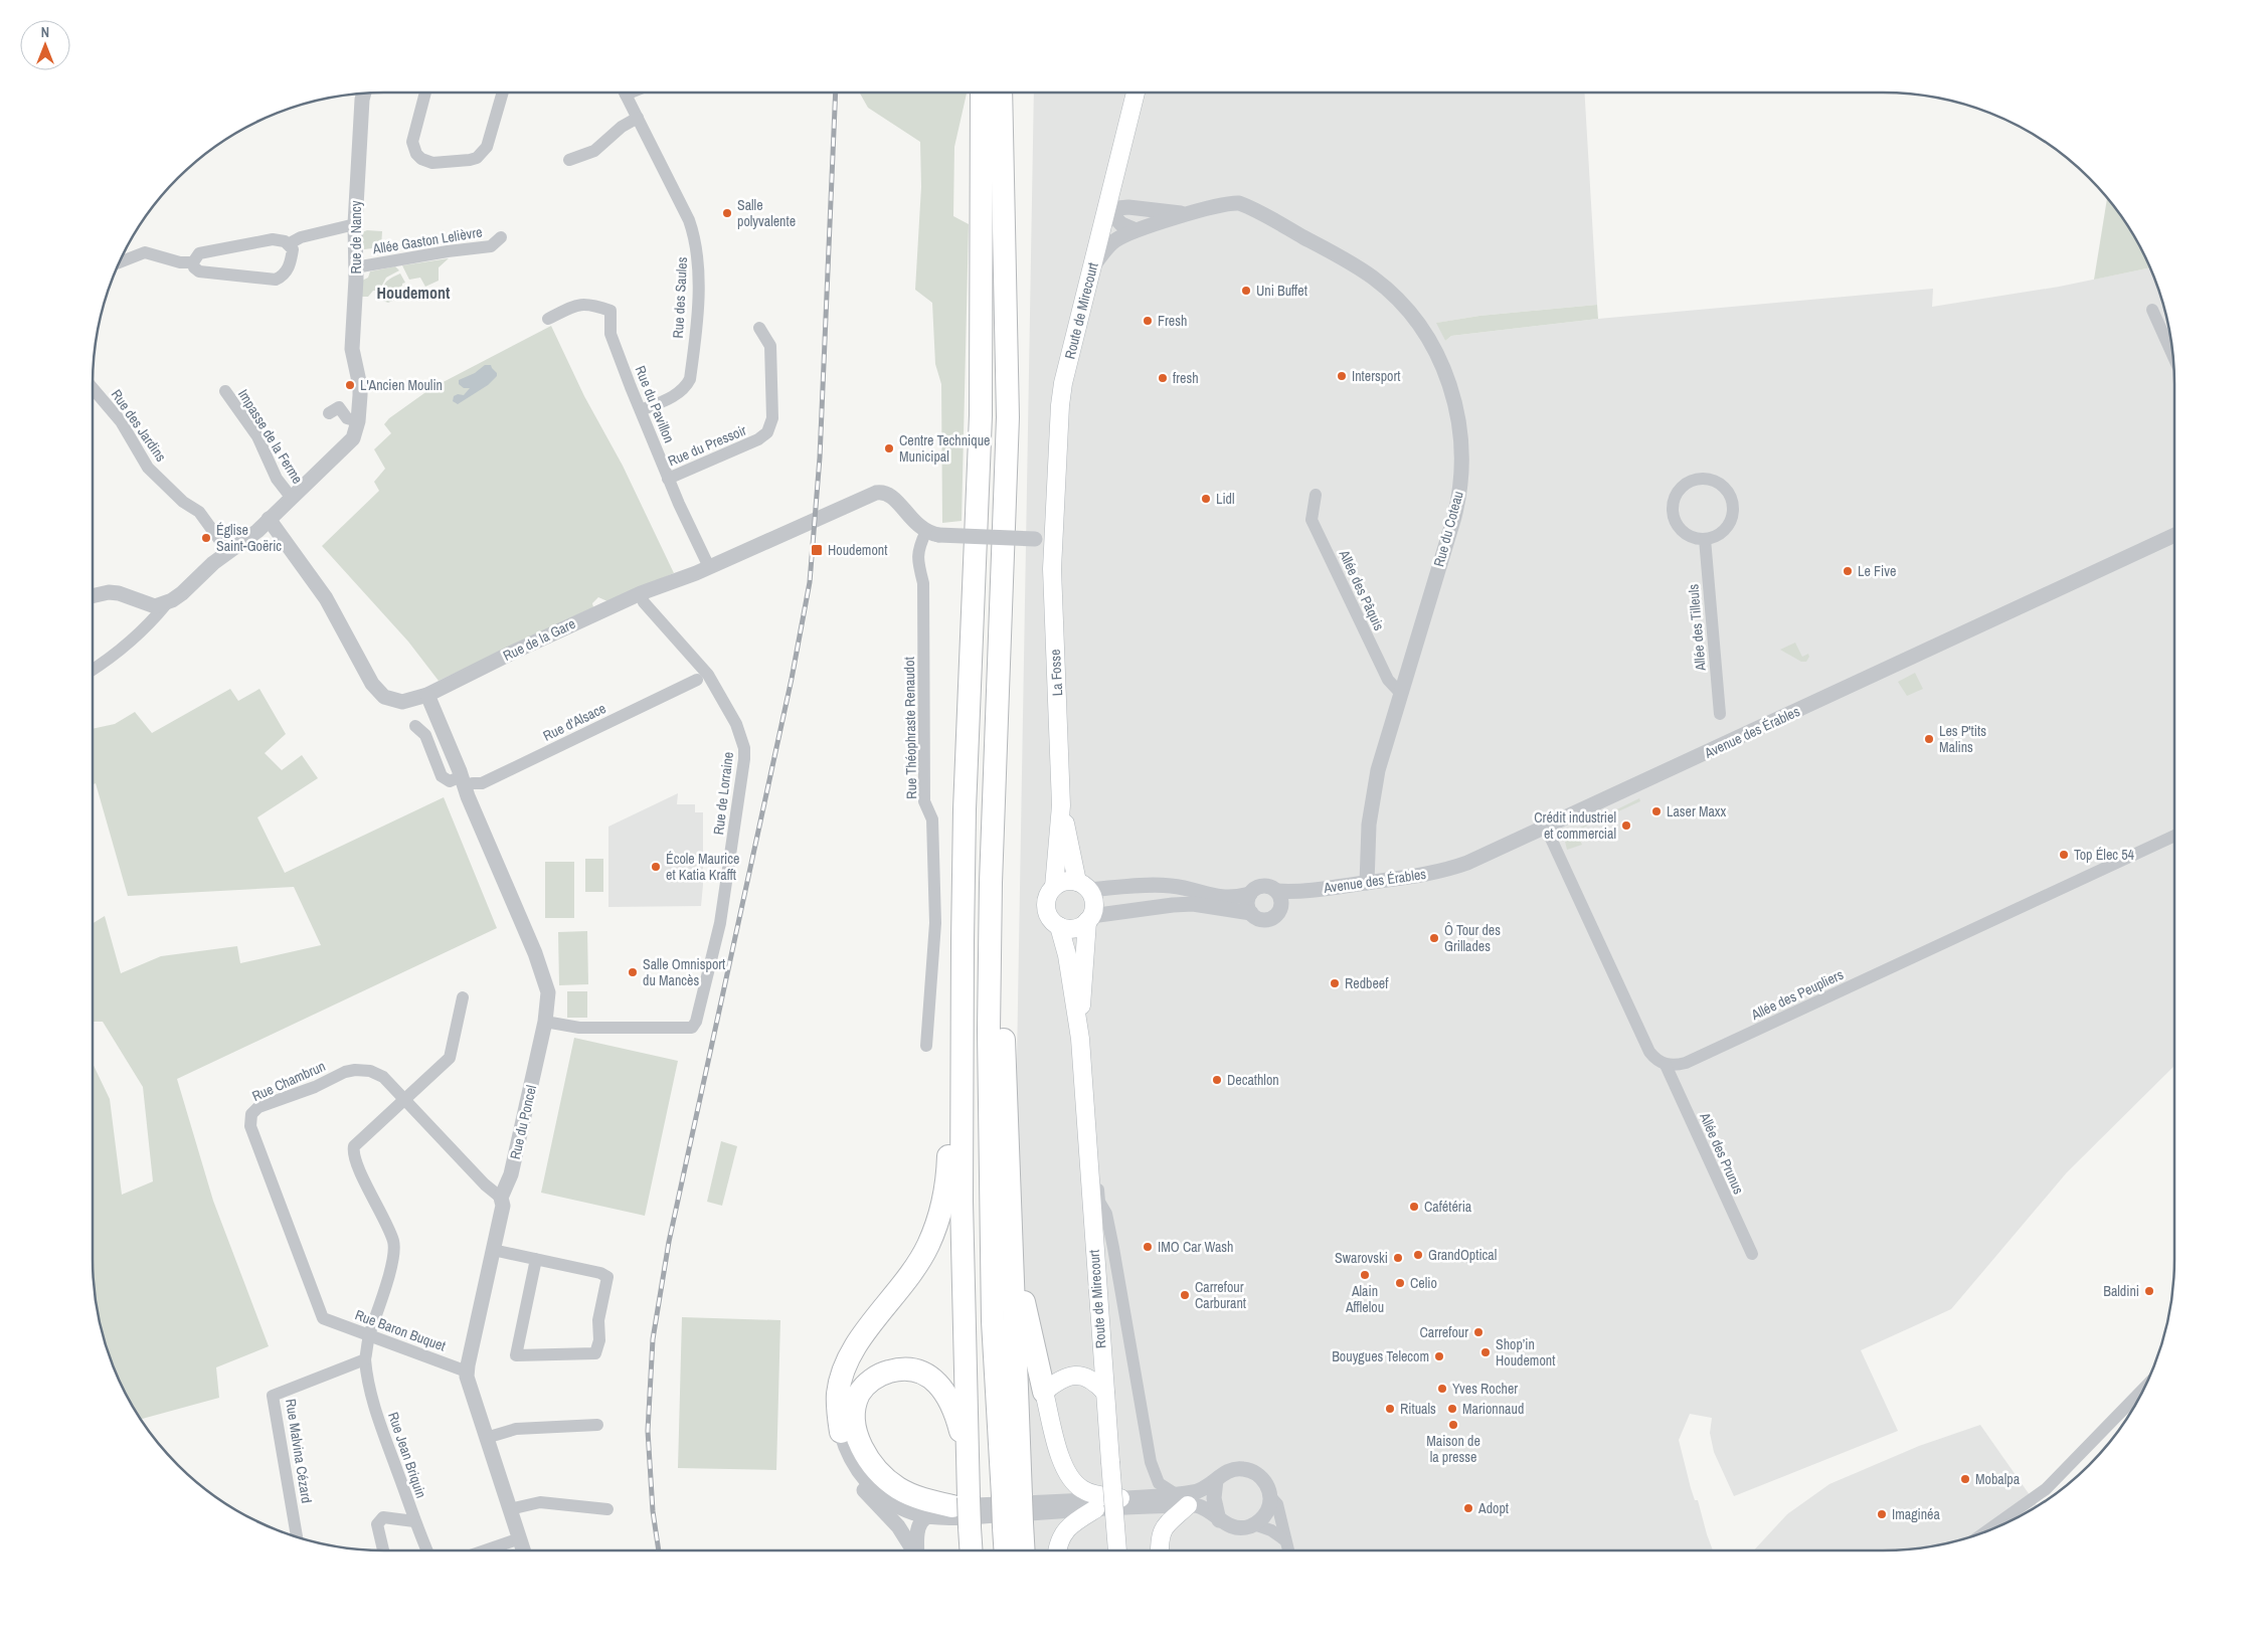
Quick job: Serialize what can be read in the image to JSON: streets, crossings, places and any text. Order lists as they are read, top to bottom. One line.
{"streets":{"main road":["Route de Mirecourt","La Fosse"],"street":["Rue de Nancy","Allée Gaston Lelièvre","Rue des Saules","Rue du Pavillon","Rue des Jardins","Impasse de la Ferme","Rue du Pressoir","Rue du Coteau","Allée des Pâquis","Allée des Tilleuls","Rue de la Gare","Rue d'Alsace","Rue Théophraste Renaudot","Avenue des Érables","Rue de Lorraine","Allée des Peupliers","Rue Chambrun","Rue du Poncel","Allée des Prunus","Rue Baron Buquet","Rue Malvina Cézard","Rue Jean Briquin"]},"crossings":[["Rue de Nancy","Allée Gaston Lelièvre"],["Rue des Saules","Rue du Pavillon"],["Route de Mirecourt","Rue du Coteau"],["Route de Mirecourt","La Fosse"],["Rue du Pavillon","Rue du Pressoir"],["Rue du Pavillon","Rue de la Gare"],["Rue du Coteau","Allée des Pâquis"],["Rue du Coteau","Avenue des Érables"],["Rue de la Gare","Rue Théophraste Renaudot"],["Rue de la Gare","Rue de Lorraine"],["Rue de la Gare","Rue du Poncel"],["Rue d'Alsace","Rue du Poncel"],["Rue de Lorraine","Rue du Poncel"],["Allée des Peupliers","Allée des Prunus"],["Rue Chambrun","Rue du Poncel"],["Rue Chambrun","Rue Baron Buquet"],["Rue du Poncel","Rue Baron Buquet"],["Rue Malvina Cézard","Rue Jean Briquin"]],"districts":["Houdemont"],"places":{"other":["Salle polyvalente","Uni Buffet","Fresh","Intersport","fresh","L'Ancien Moulin","Centre Technique Municipal","Lidl","Église Saint-Goëric","Le Five","Les P'tits Malins","Laser Maxx","Crédit industriel et commercial","Top Élec 54","École Maurice et Katia Krafft","Ô Tour des Grillades","Salle Omnisport du Mancès","Redbeef","Decathlon","Cafétéria","IMO Car Wash","GrandOptical","Swarovski","Alain Afflelou","Celio","Baldini","Carrefour Carburant","Carrefour","Shop’in Houdemont","Bouygues Telecom","Yves Rocher","Rituals","Marionnaud","Maison de la presse","Mobalpa","Adopt","Imaginéa"],"transit":["Houdemont"]},"north":"top"}
